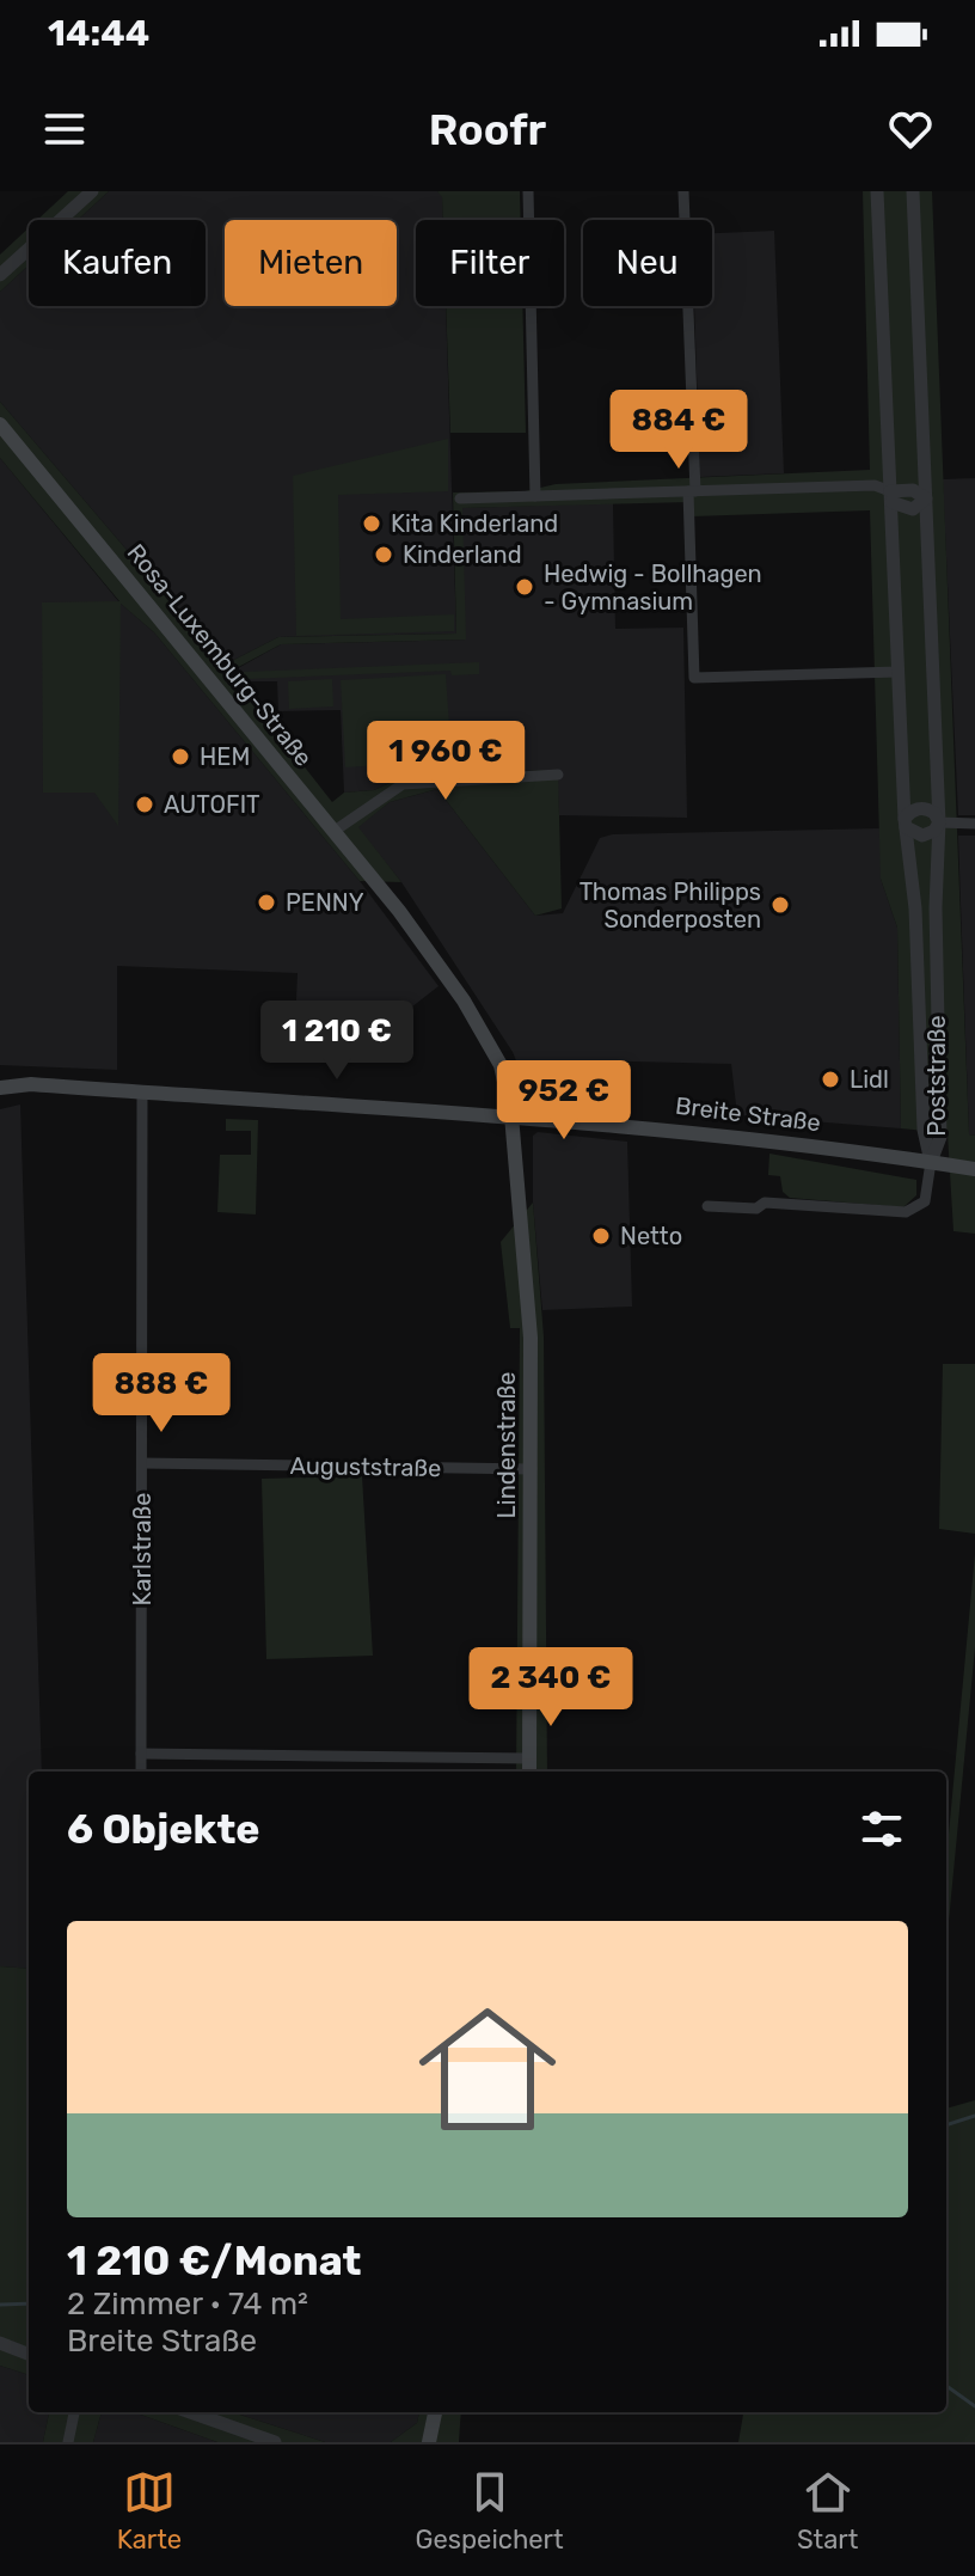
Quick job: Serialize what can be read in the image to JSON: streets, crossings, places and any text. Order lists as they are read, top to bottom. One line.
{"streets":{"main road":["Rosa-Luxemburg-Straße","Breite Straße","Lindenstraße"],"street":["Poststraße","Auguststraße","Karlstraße"]},"crossings":[["Rosa-Luxemburg-Straße","Breite Straße"],["Rosa-Luxemburg-Straße","Lindenstraße"],["Poststraße","Breite Straße"],["Breite Straße","Lindenstraße"],["Breite Straße","Karlstraße"],["Lindenstraße","Auguststraße"],["Auguststraße","Karlstraße"]],"places":["Kita Kinderland","Kinderland","Hedwig - Bollhagen - Gymnasium","HEM","AUTOFIT","PENNY","Thomas Philipps Sonderposten","Lidl","Netto"],"page":{"status":"14:44","header":"Roofr","chip":["Kaufen","Mieten","Filter","Neu"],"price":["884 €","1 960 €","1 210 €","952 €","888 €","2 340 €"],"heading":"6 Objekte","list":[{"name":"1 210 €/Monat","note":"2 Zimmer · 74 m² · Breite Straße"}],"tabs":["Karte","Gespeichert","Start"]}}
